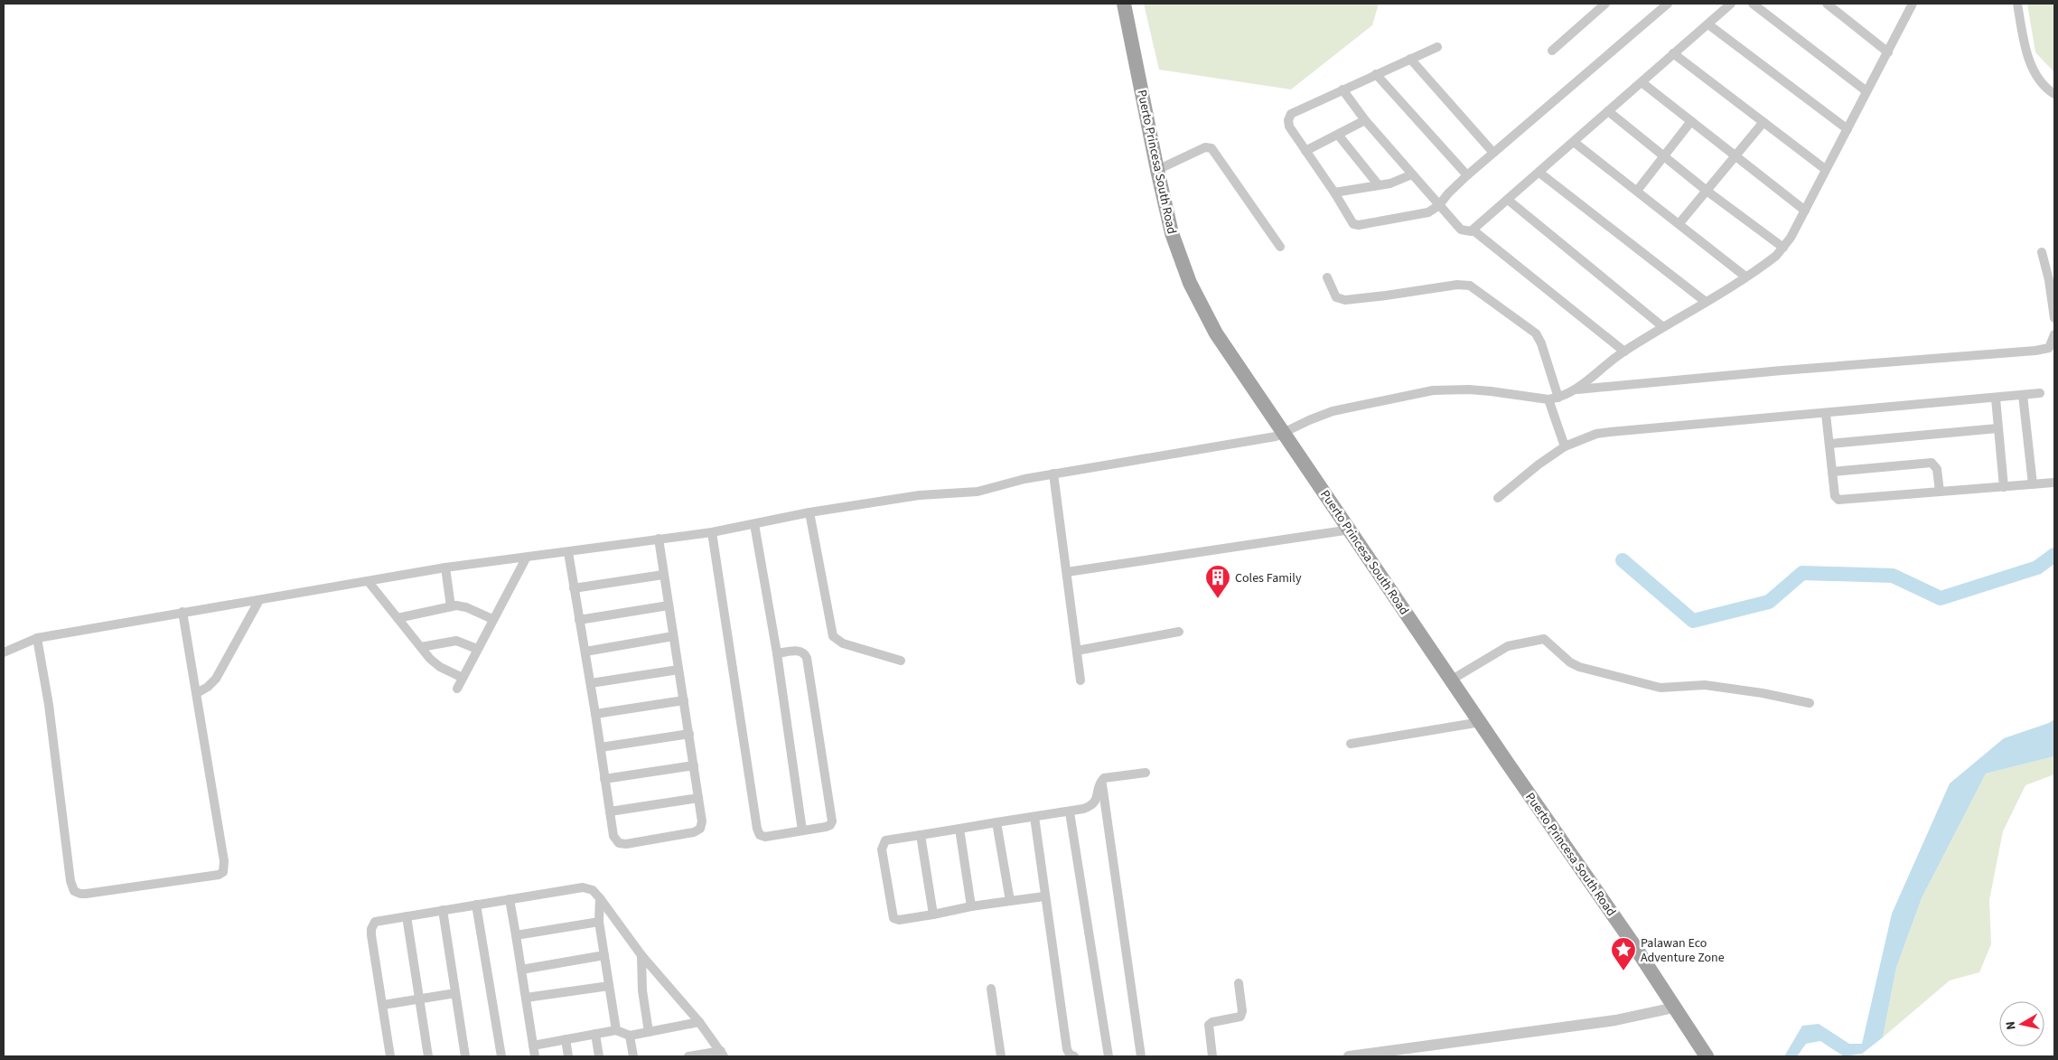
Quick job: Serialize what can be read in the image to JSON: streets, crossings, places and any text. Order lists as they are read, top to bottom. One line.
{"streets":{"main road":["Puerto Princesa South Road"]},"places":{"building":["Coles Family"],"place":["Palawan Eco Adventure Zone"]},"north":"left"}
